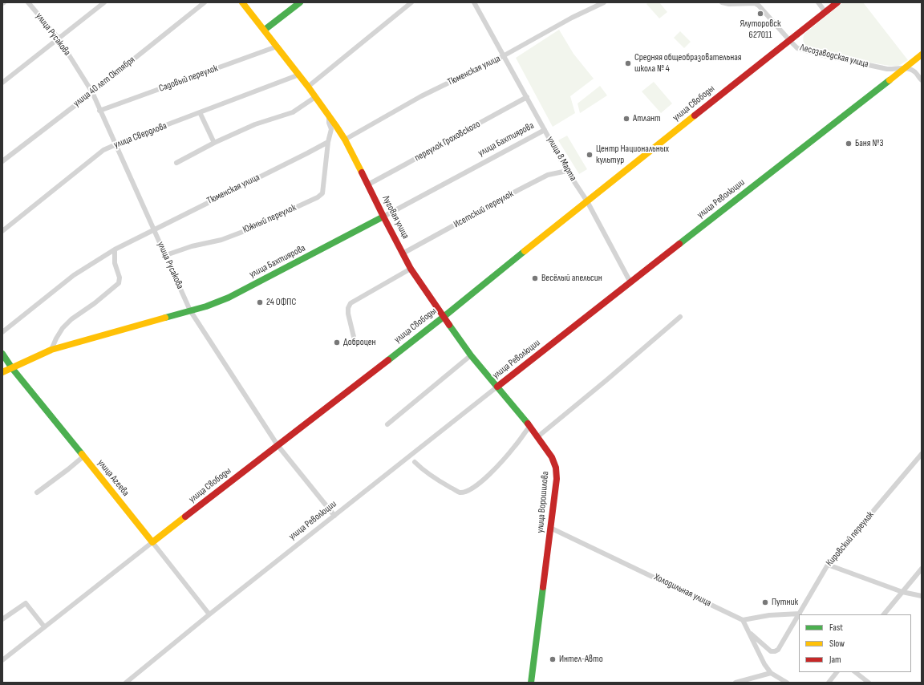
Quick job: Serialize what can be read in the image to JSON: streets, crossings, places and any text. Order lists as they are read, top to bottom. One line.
{"streets":{"main road":["улица Свободы","улица Бахтиярова","улица Революции","Луговая улица","улица Агеева","улица Ворошилова"],"street":["улица Русакова","Лесозаводская улица","Тюменская улица","Садовый переулок","улица 40 лет Октября","улица Свердлова","переулок Гроховского","улица 8 Марта","Исетский переулок","Южный переулок","Кировский переулок","Холодильная улица"]},"crossings":[["улица Русакова","Тюменская улица"],["улица Русакова","Садовый переулок"],["улица Русакова","улица 40 лет Октября"],["улица Русакова","улица Свободы"],["улица Русакова","улица Свердлова"],["улица Русакова","улица Бахтиярова"],["улица Русакова","улица Революции"],["улица Русакова","Южный переулок"],["Лесозаводская улица","улица Свободы"],["Лесозаводская улица","улица Революции"],["Тюменская улица","улица 8 Марта"],["Тюменская улица","Луговая улица"],["Тюменская улица","Южный переулок"],["Садовый переулок","Луговая улица"],["улица Свободы","улица 8 Марта"],["улица Свободы","Луговая улица"],["улица Свободы","улица Агеева"],["улица Свердлова","Луговая улица"],["улица Бахтиярова","улица 8 Марта"],["улица Бахтиярова","Луговая улица"],["улица Бахтиярова","улица Агеева"],["переулок Гроховского","улица 8 Марта"],["переулок Гроховского","Луговая улица"],["улица 8 Марта","улица Революции"],["улица 8 Марта","Исетский переулок"],["улица Революции","Луговая улица"],["улица Революции","улица Агеева"],["Исетский переулок","Луговая улица"],["Луговая улица","улица Ворошилова"],["улица Ворошилова","Холодильная улица"]],"places":["Ялуторовск 627011","Средняя общеобразовательная школа № 4","Атлант","Баня №3","Центр Национальных культур","Весёлый апельсин","24 ОФПС","Доброцен","Путник","Интел-Авто"],"legend":["Fast","Slow","Jam"]}
